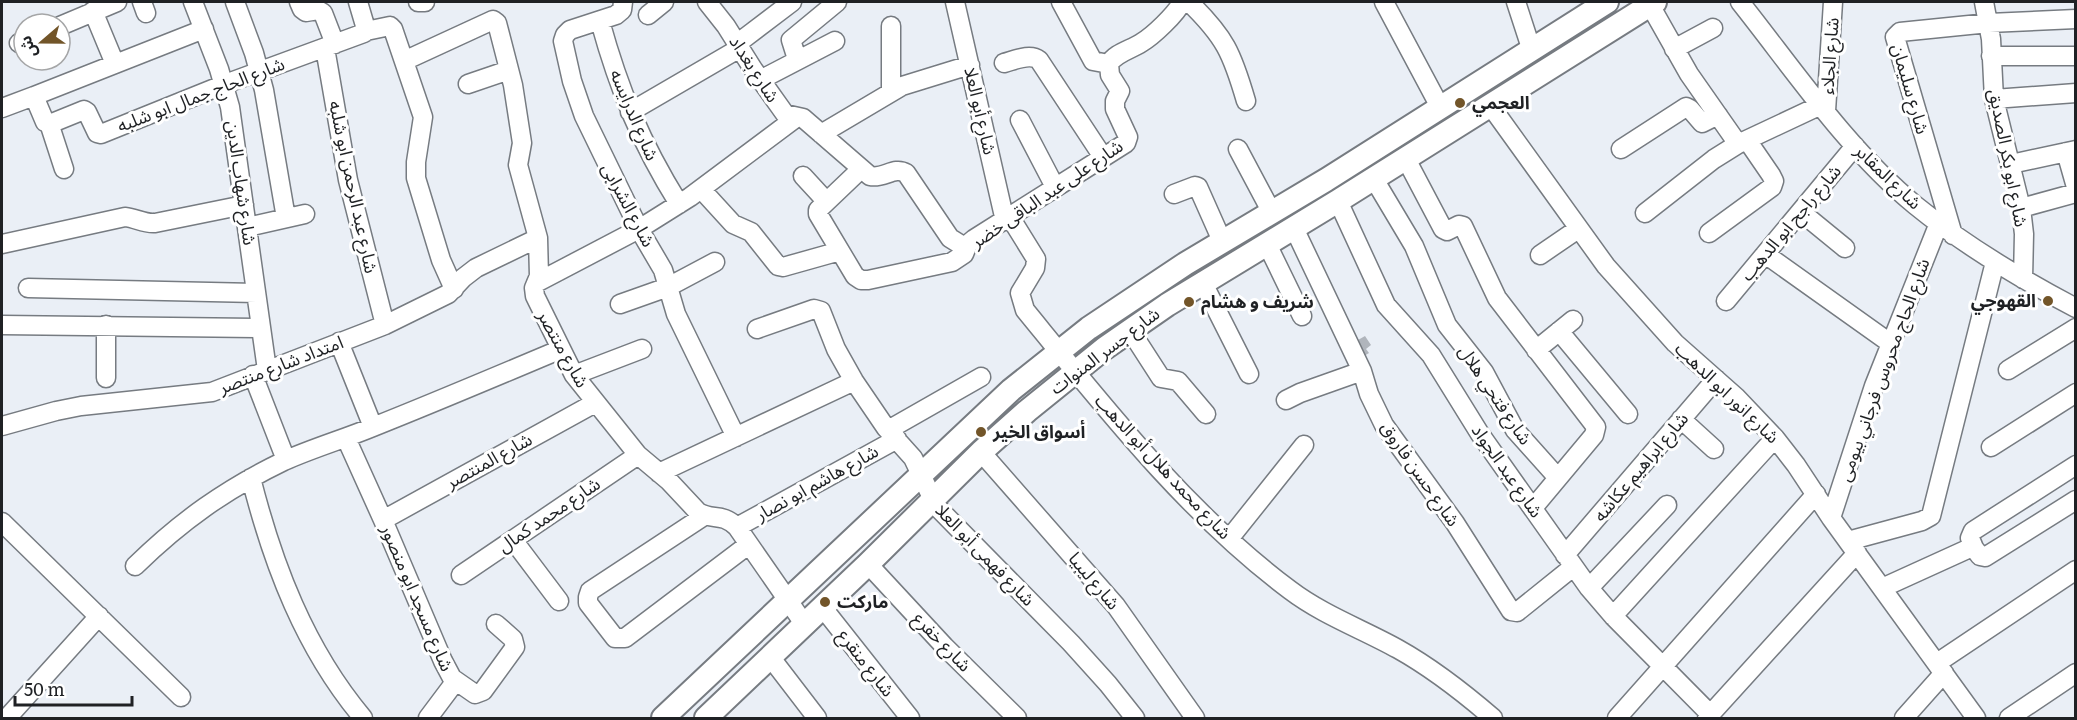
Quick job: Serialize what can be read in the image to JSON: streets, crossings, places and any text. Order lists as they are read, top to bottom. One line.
{"streets":{"street":["شارع الجلاء","شارع بغداد","شارع سليمان","شارع الحاج جمال ابو شلبه","شارع أبو العلا","شارع الدرايسه","شارع ابو بكر الصديق","شارع المقابر","شارع شهاب الدين","شارع عبد الرحمن ابو شلبه","شارع على عبد الباقى خضر","شارع الشرابى","شارع راجح ابو الدهب","شارع منتصر","شارع جسر المنوات","امتداد شارع منتصر","شارع الحاج محروس فرجاني بيومى","شارع انور ابو الدهب","شارع فتحي هلال","شارع المنتصر","شارع محمد هلال أبو الدهب","شارع ابراهيم عكاشه","شارع عبد الجواد","شارع حسن فاروق","شارع هاشم ابو نصار","شارع محمد كمال","شارع فهمى أبو العلا","شارع ليبيا","شارع مسجد ابو منصور","شارع خفرع","شارع منقرع"]},"crossings":[["شارع الجلاء","شارع المقابر"],["شارع سليمان","شارع ابو بكر الصديق"],["شارع سليمان","شارع المقابر"],["شارع سليمان","شارع الحاج محروس فرجاني بيومى"],["شارع الحاج جمال ابو شلبه","شارع شهاب الدين"],["شارع الحاج جمال ابو شلبه","شارع عبد الرحمن ابو شلبه"],["شارع أبو العلا","شارع على عبد الباقى خضر"],["شارع الدرايسه","شارع الشرابى"],["شارع ابو بكر الصديق","شارع المقابر"],["شارع المقابر","شارع راجح ابو الدهب"],["شارع المقابر","شارع الحاج محروس فرجاني بيومى"],["شارع شهاب الدين","امتداد شارع منتصر"],["شارع عبد الرحمن ابو شلبه","امتداد شارع منتصر"],["شارع منتصر","امتداد شارع منتصر"],["شارع منتصر","شارع المنتصر"],["شارع منتصر","شارع محمد كمال"],["شارع جسر المنوات","شارع انور ابو الدهب"],["شارع جسر المنوات","شارع فتحي هلال"],["شارع جسر المنوات","شارع محمد هلال أبو الدهب"],["شارع جسر المنوات","شارع عبد الجواد"],["شارع جسر المنوات","شارع حسن فاروق"],["شارع جسر المنوات","شارع فهمى أبو العلا"],["شارع جسر المنوات","شارع ليبيا"],["شارع جسر المنوات","شارع خفرع"],["شارع جسر المنوات","شارع منقرع"],["شارع الحاج محروس فرجاني بيومى","شارع انور ابو الدهب"],["شارع انور ابو الدهب","شارع ابراهيم عكاشه"],["شارع المنتصر","شارع مسجد ابو منصور"],["شارع ابراهيم عكاشه","شارع عبد الجواد"],["شارع ابراهيم عكاشه","شارع حسن فاروق"],["شارع عبد الجواد","شارع حسن فاروق"],["شارع هاشم ابو نصار","شارع فهمى أبو العلا"]],"places":["العجمي","القهوجي","شريف و هشام","أسواق الخير","ماركت"],"scale_bar":"50 m","north":"left"}
